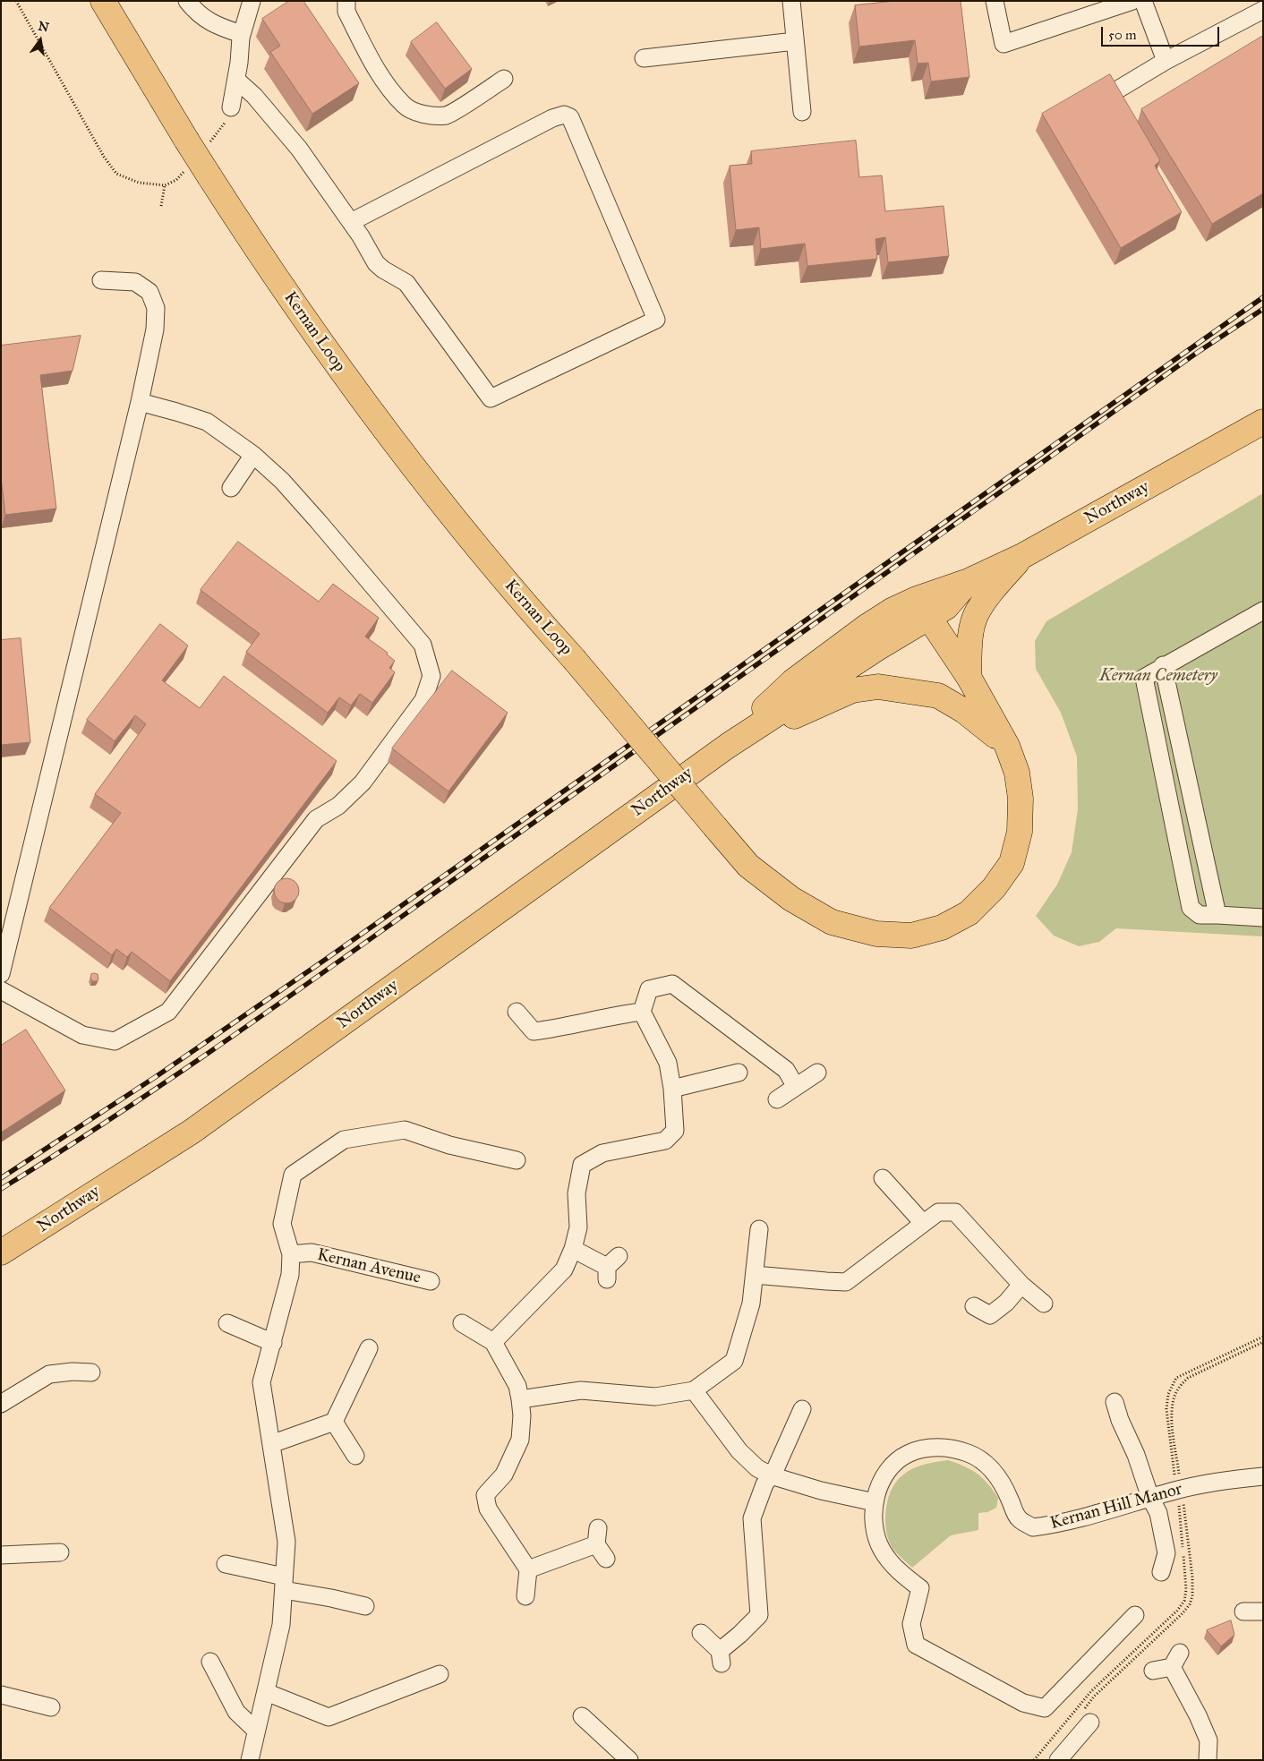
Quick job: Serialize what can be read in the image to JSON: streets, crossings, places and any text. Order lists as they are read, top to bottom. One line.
{"streets":{"highway":["Kernan Loop","Northway"],"street":["Kernan Avenue","Kernan Hill Manor"]},"crossings":[["Kernan Loop","Northway"]],"parks":["Kernan Cemetery"],"scale_bar":"50 m","north":"top"}
